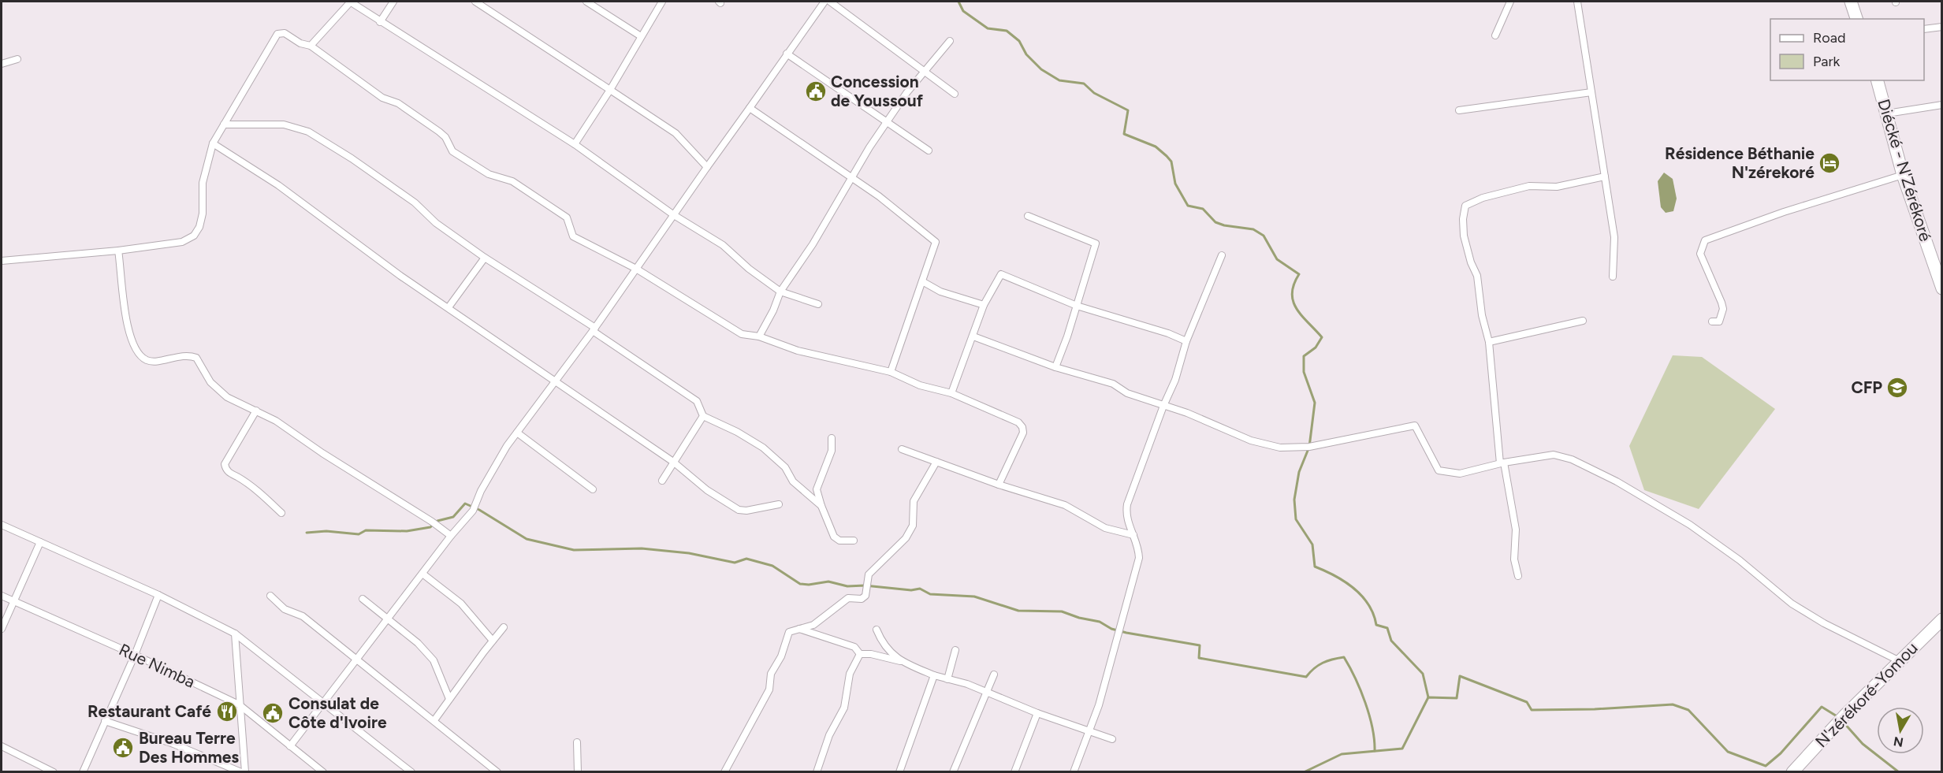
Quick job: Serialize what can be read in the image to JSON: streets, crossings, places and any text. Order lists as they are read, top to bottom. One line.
{"streets":{"highway":["Diécké - N'Zérékoré","N'zérékoré-Yomou"],"street":["Rue Nimba"]},"places":{"public building":["Concession de Youssouf","Consulat de Côte d'Ivoire","Bureau Terre Des Hommes"],"hotel":["Résidence Béthanie N'zérekoré"],"school or university":["CFP"],"restaurant":["Restaurant Café"]},"legend":["Road","Park"],"north":"bottom"}
